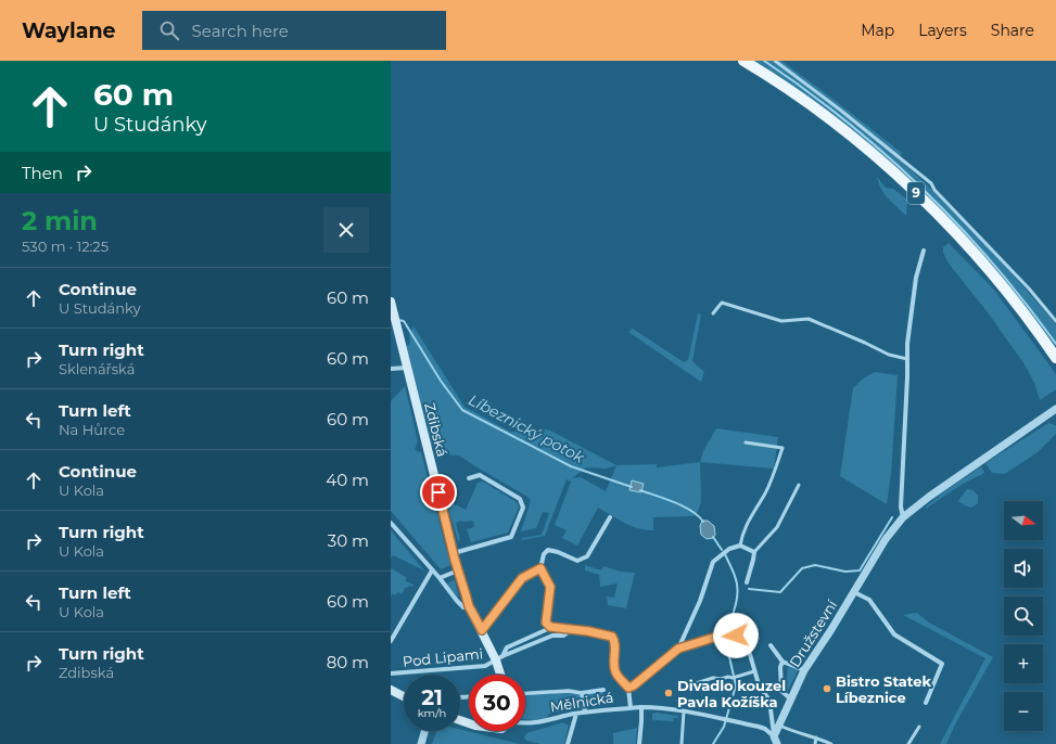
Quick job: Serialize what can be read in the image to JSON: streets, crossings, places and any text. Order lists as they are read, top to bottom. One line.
{"streets":{"main road":["9","Zdibská"],"street":["Družstevní","Pod Lipami","Mělnická"]},"crossings":[["Zdibská","Pod Lipami"],["Družstevní","Mělnická"]],"water":["Líbeznický potok"],"places":["Bistro Statek Líbeznice","Divadlo kouzel Pavla Kožíška"],"north":"right","page":{"header":"Waylane","search":"Search here","nav":["Map","Layers","Share"],"turn":["60 m","U Studánky"],"then":"Then","heading":["2 min","530 m · 12:25"],"list":[{"name":"Continue","note":"U Studánky","value":"60 m"},{"name":"Turn right","note":"Sklenářská","value":"60 m"},{"name":"Turn left","note":"Na Hůrce","value":"60 m"},{"name":"Continue","note":"U Kola","value":"40 m"},{"name":"Turn right","note":"U Kola","value":"30 m"},{"name":"Turn left","note":"U Kola","value":"60 m"},{"name":"Turn right","note":"Zdibská","value":"80 m"}],"map_buttons":["+","−"],"speed":"21 km/h","limit":"30"}}
